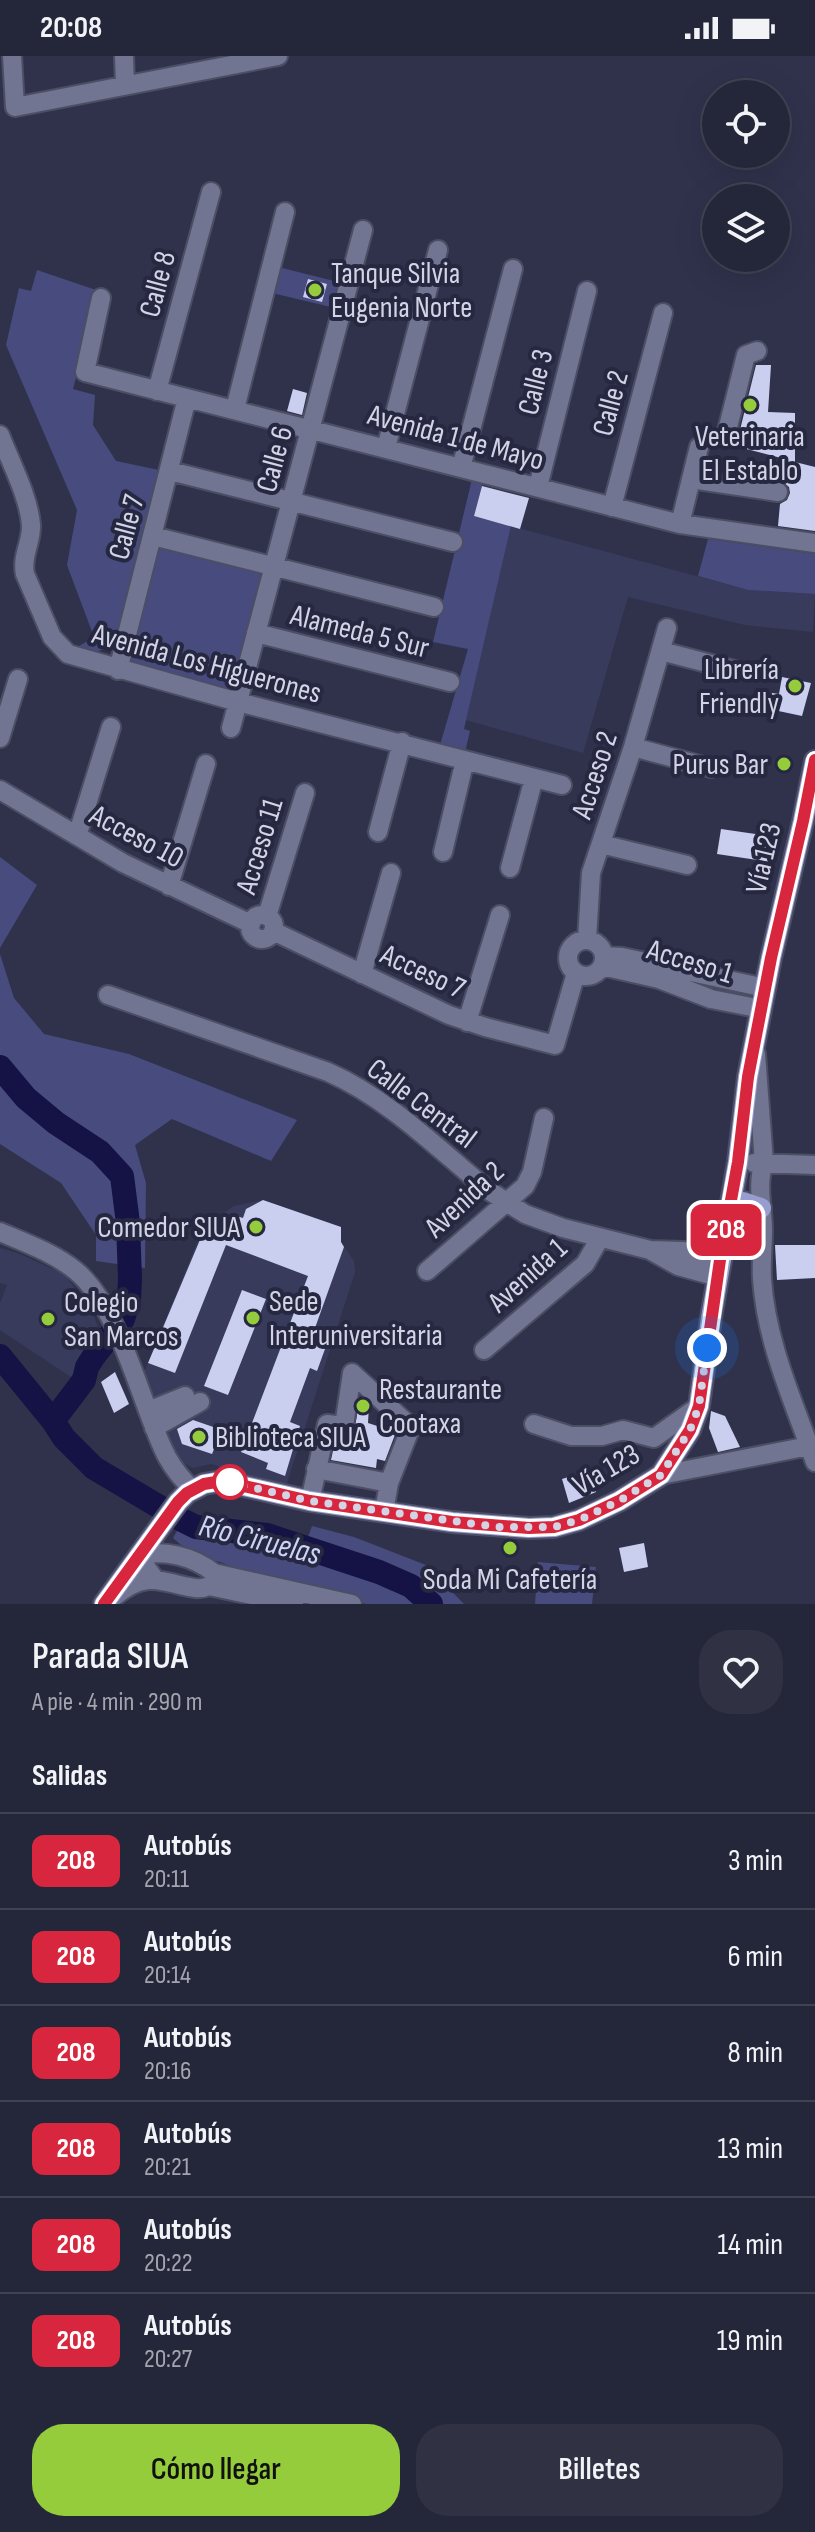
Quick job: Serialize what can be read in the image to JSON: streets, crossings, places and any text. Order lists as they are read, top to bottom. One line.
{"streets":{"main road":["Vía 123"],"street":["Calle 8","Calle 3","Calle 2","Avenida 1 de Mayo","Calle 6","Calle 7","Alameda 5 Sur","Avenida Los Higuerones","Acceso 2","Acceso 10","Acceso 11","Acceso 1","Acceso 7","Calle Central","Avenida 2","Avenida 1"]},"crossings":[["Calle 8","Avenida 1 de Mayo"],["Calle 3","Avenida 1 de Mayo"],["Calle 2","Avenida 1 de Mayo"],["Avenida 1 de Mayo","Calle 6"],["Avenida 1 de Mayo","Calle 7"],["Calle 6","Alameda 5 Sur"],["Calle 6","Avenida Los Higuerones"],["Calle 7","Avenida Los Higuerones"],["Acceso 2","Acceso 1"],["Acceso 2","Acceso 7"],["Acceso 10","Acceso 11"],["Acceso 10","Acceso 7"],["Acceso 11","Acceso 7"],["Vía 123","Acceso 1"],["Vía 123","Calle Central"],["Acceso 1","Acceso 7"],["Calle Central","Avenida 2"],["Calle Central","Avenida 1"]],"water":["Río Ciruelas"],"places":["Tanque Silvia Eugenia Norte","Veterinaria El Establo","Librería Friendly","Purus Bar","Comedor SIUA","Sede Interuniversitaria","Colegio San Marcos","Restaurante Cootaxa","Biblioteca SIUA","Soda Mi Cafetería"],"lines":["bus line 208"],"page":{"status":"20:08","on_map":"208","heading":[["Parada SIUA","A pie · 4 min · 290 m"],"Salidas"],"list":[{"mark":"208","name":"Autobús","note":"20:11","value":"3 min"},{"mark":"208","name":"Autobús","note":"20:14","value":"6 min"},{"mark":"208","name":"Autobús","note":"20:16","value":"8 min"},{"mark":"208","name":"Autobús","note":"20:21","value":"13 min"},{"mark":"208","name":"Autobús","note":"20:22","value":"14 min"},{"mark":"208","name":"Autobús","note":"20:27","value":"19 min"}],"buttons":["Cómo llegar","Billetes"]}}
